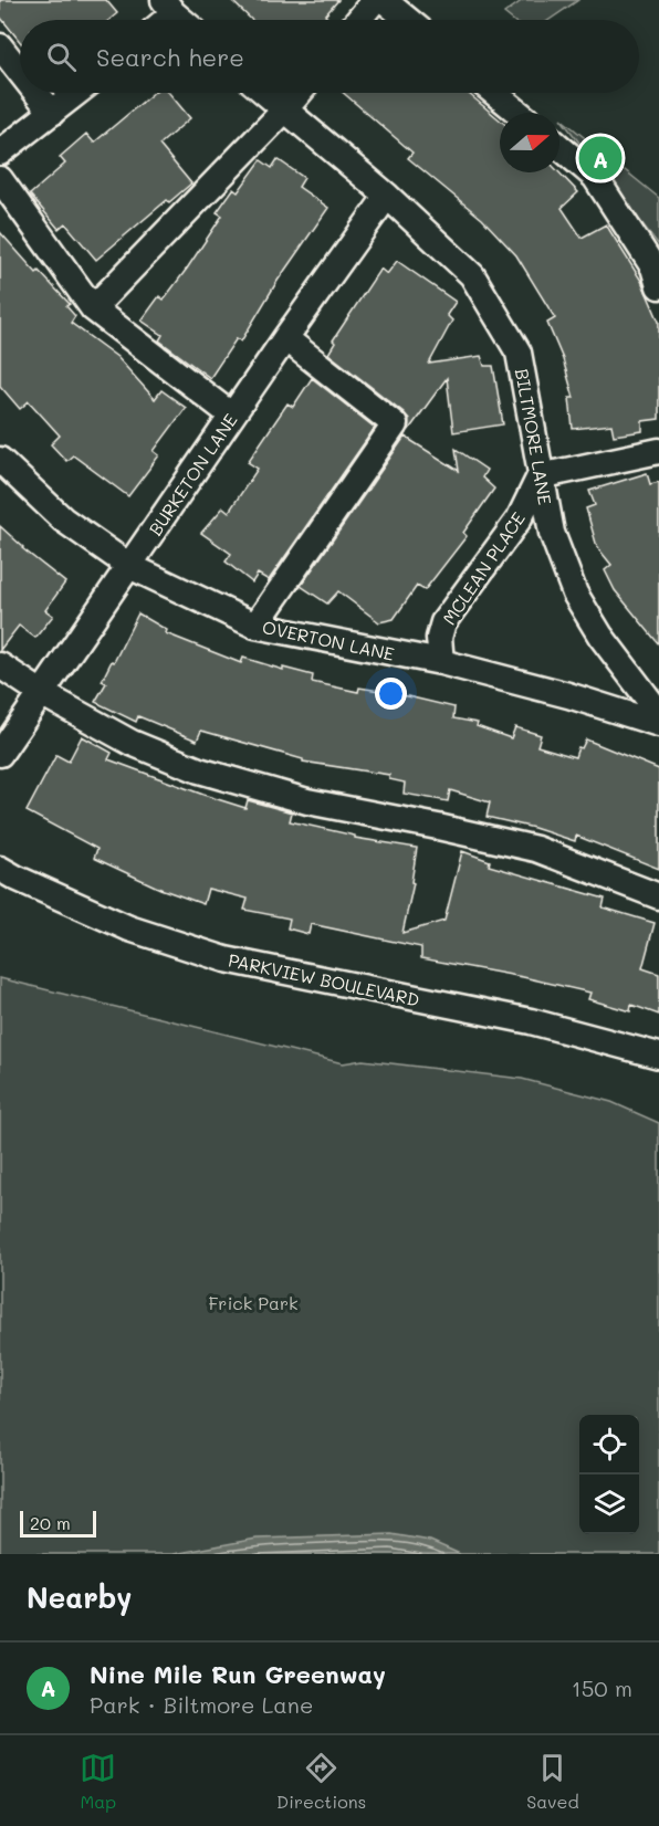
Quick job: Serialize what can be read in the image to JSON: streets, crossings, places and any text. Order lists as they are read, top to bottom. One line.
{"streets":{"street":["BILTMORE LANE","BURKETON LANE","MCLEAN PLACE","OVERTON LANE","PARKVIEW BOULEVARD"]},"crossings":[["BILTMORE LANE","BURKETON LANE"],["BILTMORE LANE","MCLEAN PLACE"],["BURKETON LANE","OVERTON LANE"],["MCLEAN PLACE","OVERTON LANE"]],"parks":["Frick Park"],"scale_bar":"20 m","north":"right","page":{"search":"Search here","pins":"A","scale":"20 m","heading":"Nearby","list":[{"mark":"A","name":"Nine Mile Run Greenway","note":"Park · Biltmore Lane","value":"150 m"}],"nav":["Map","Directions","Saved"]}}
